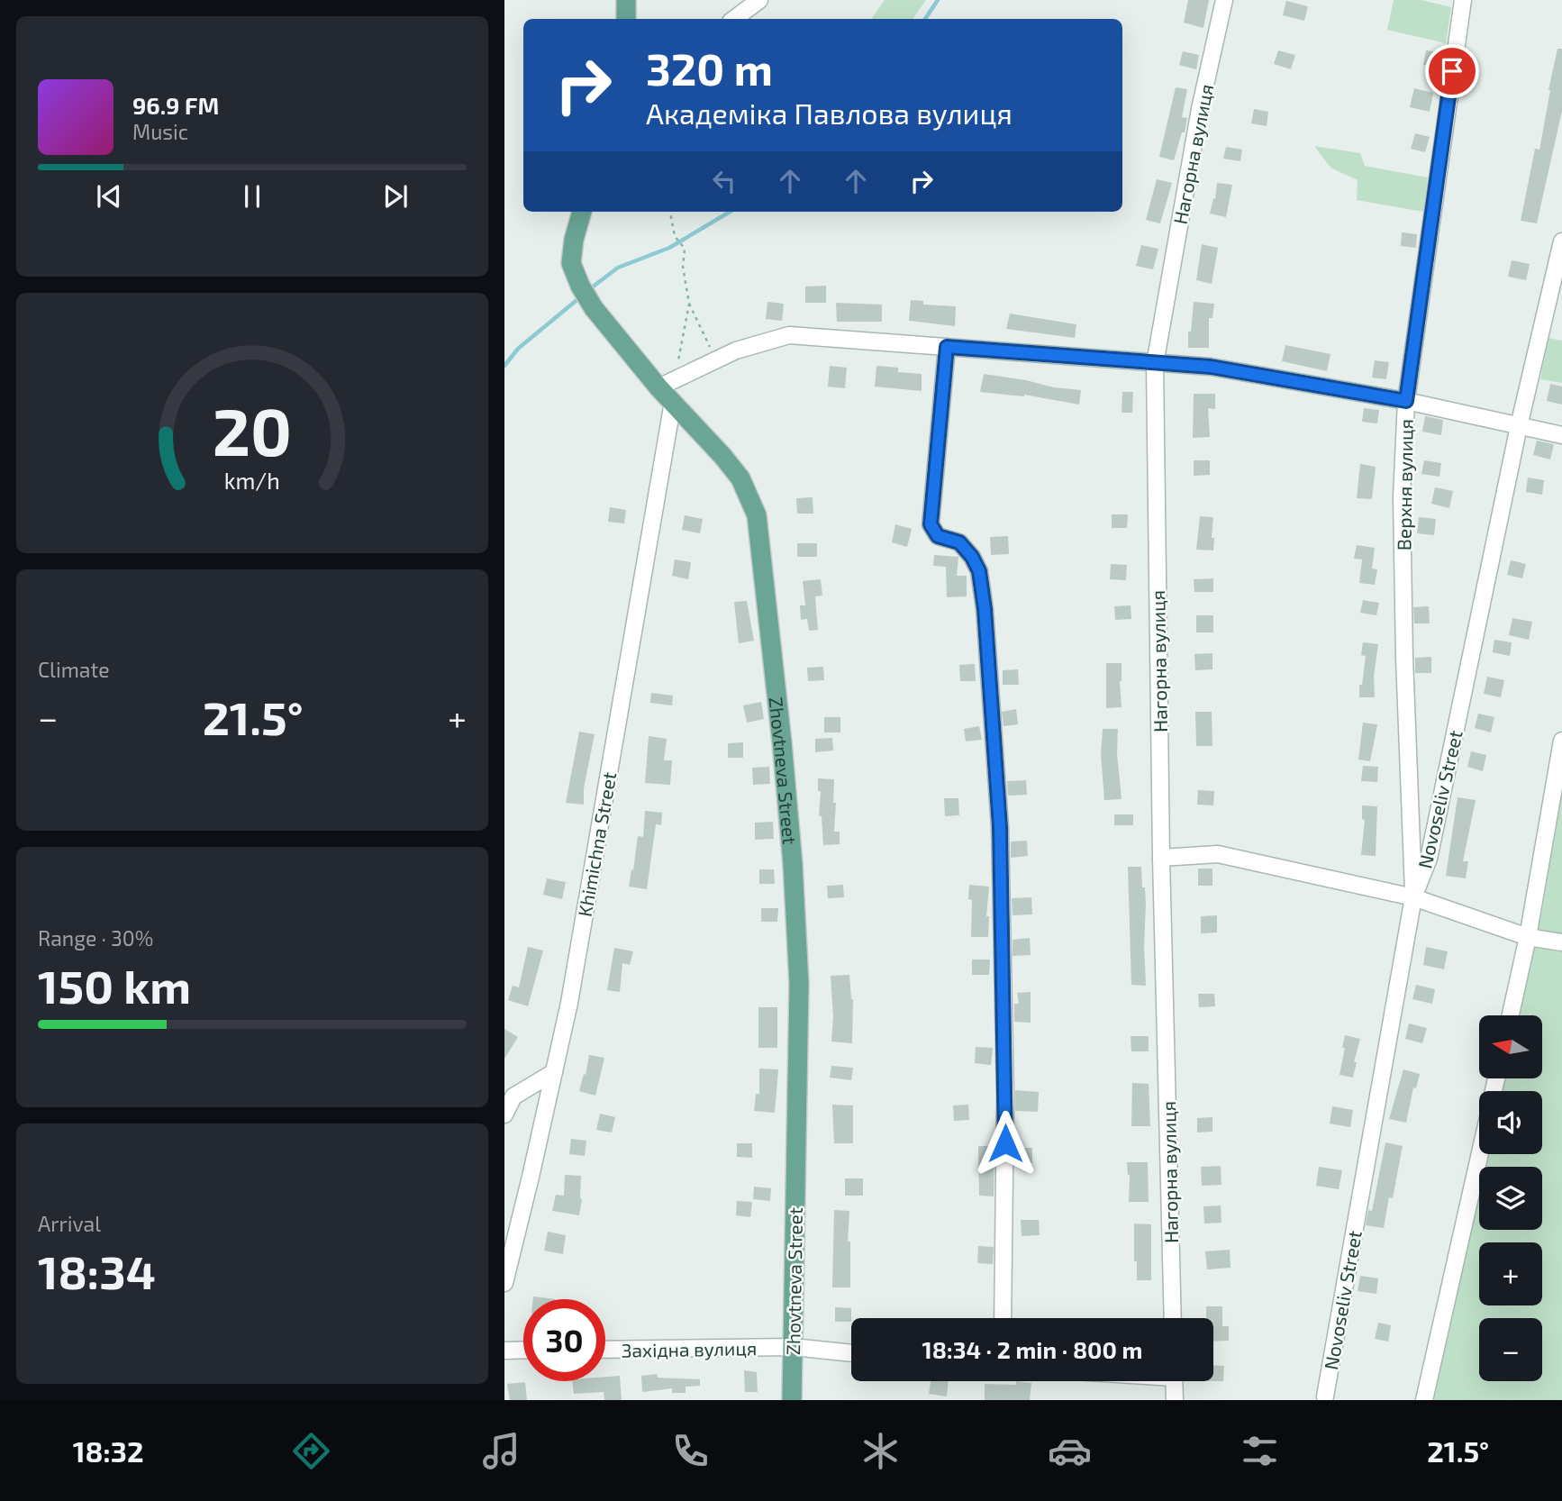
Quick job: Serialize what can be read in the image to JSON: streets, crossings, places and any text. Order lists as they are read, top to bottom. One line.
{"streets":{"main road":["Zhovtneva Street"],"street":["Нагорна вулиця","Верхня вулиця","Novoseliv Street","Khimichna Street","Західна вулиця"]},"crossings":[["Верхня вулиця","Novoseliv Street"],["Zhovtneva Street","Khimichna Street"],["Zhovtneva Street","Західна вулиця"]],"north":"left","page":{"turn":["320 m","Академіка Павлова вулиця"],"song":["96.9 FM","Music"],"tile":["Climate",["Range · 30%","150 km"],["Arrival","18:34"]],"heat":["−","21.5°","+"],"map_buttons":["+","−"],"limit":"30","trip":"18:34 · 2 min · 800 m","tabs":["18:32","21.5°"],"gauge":["20","km/h"]}}
